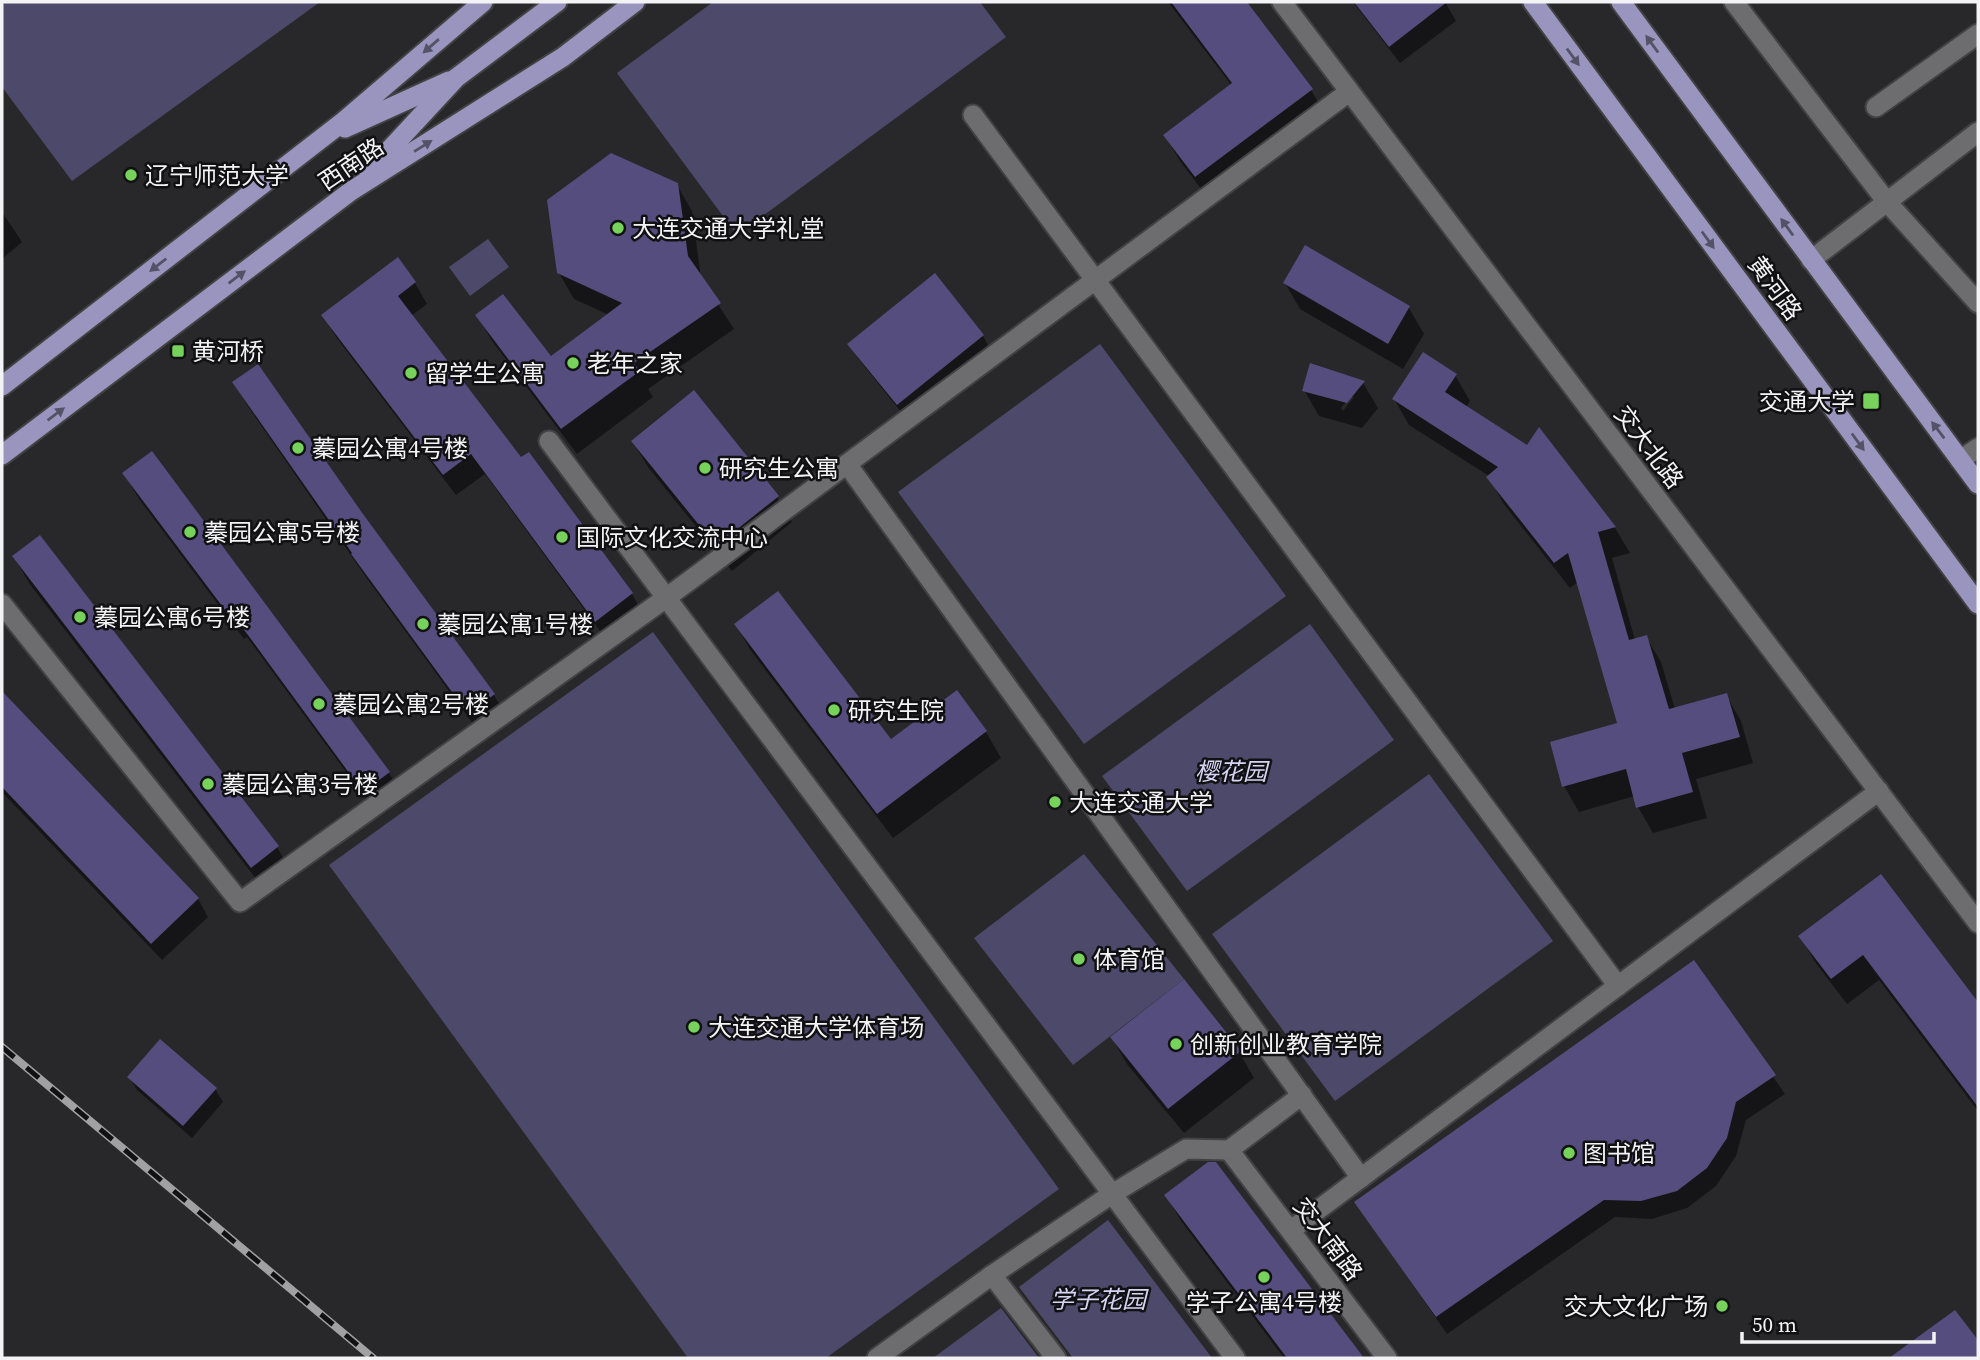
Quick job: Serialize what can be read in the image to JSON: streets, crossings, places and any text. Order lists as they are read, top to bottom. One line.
{"streets":{"main road":["西南路","黄河路"],"street":["交大北路","交大南路"]},"parks":["樱花园","学子花园"],"places":{"other":["辽宁师范大学","大连交通大学礼堂","老年之家","留学生公寓","蓁园公寓4号楼","研究生公寓","蓁园公寓5号楼","国际文化交流中心","蓁园公寓6号楼","蓁园公寓1号楼","蓁园公寓2号楼","研究生院","蓁园公寓3号楼","大连交通大学","体育馆","大连交通大学体育场","创新创业教育学院","图书馆","学子公寓4号楼","交大文化广场"],"transit":["黄河桥","交通大学"]},"scale_bar":"50 m"}
